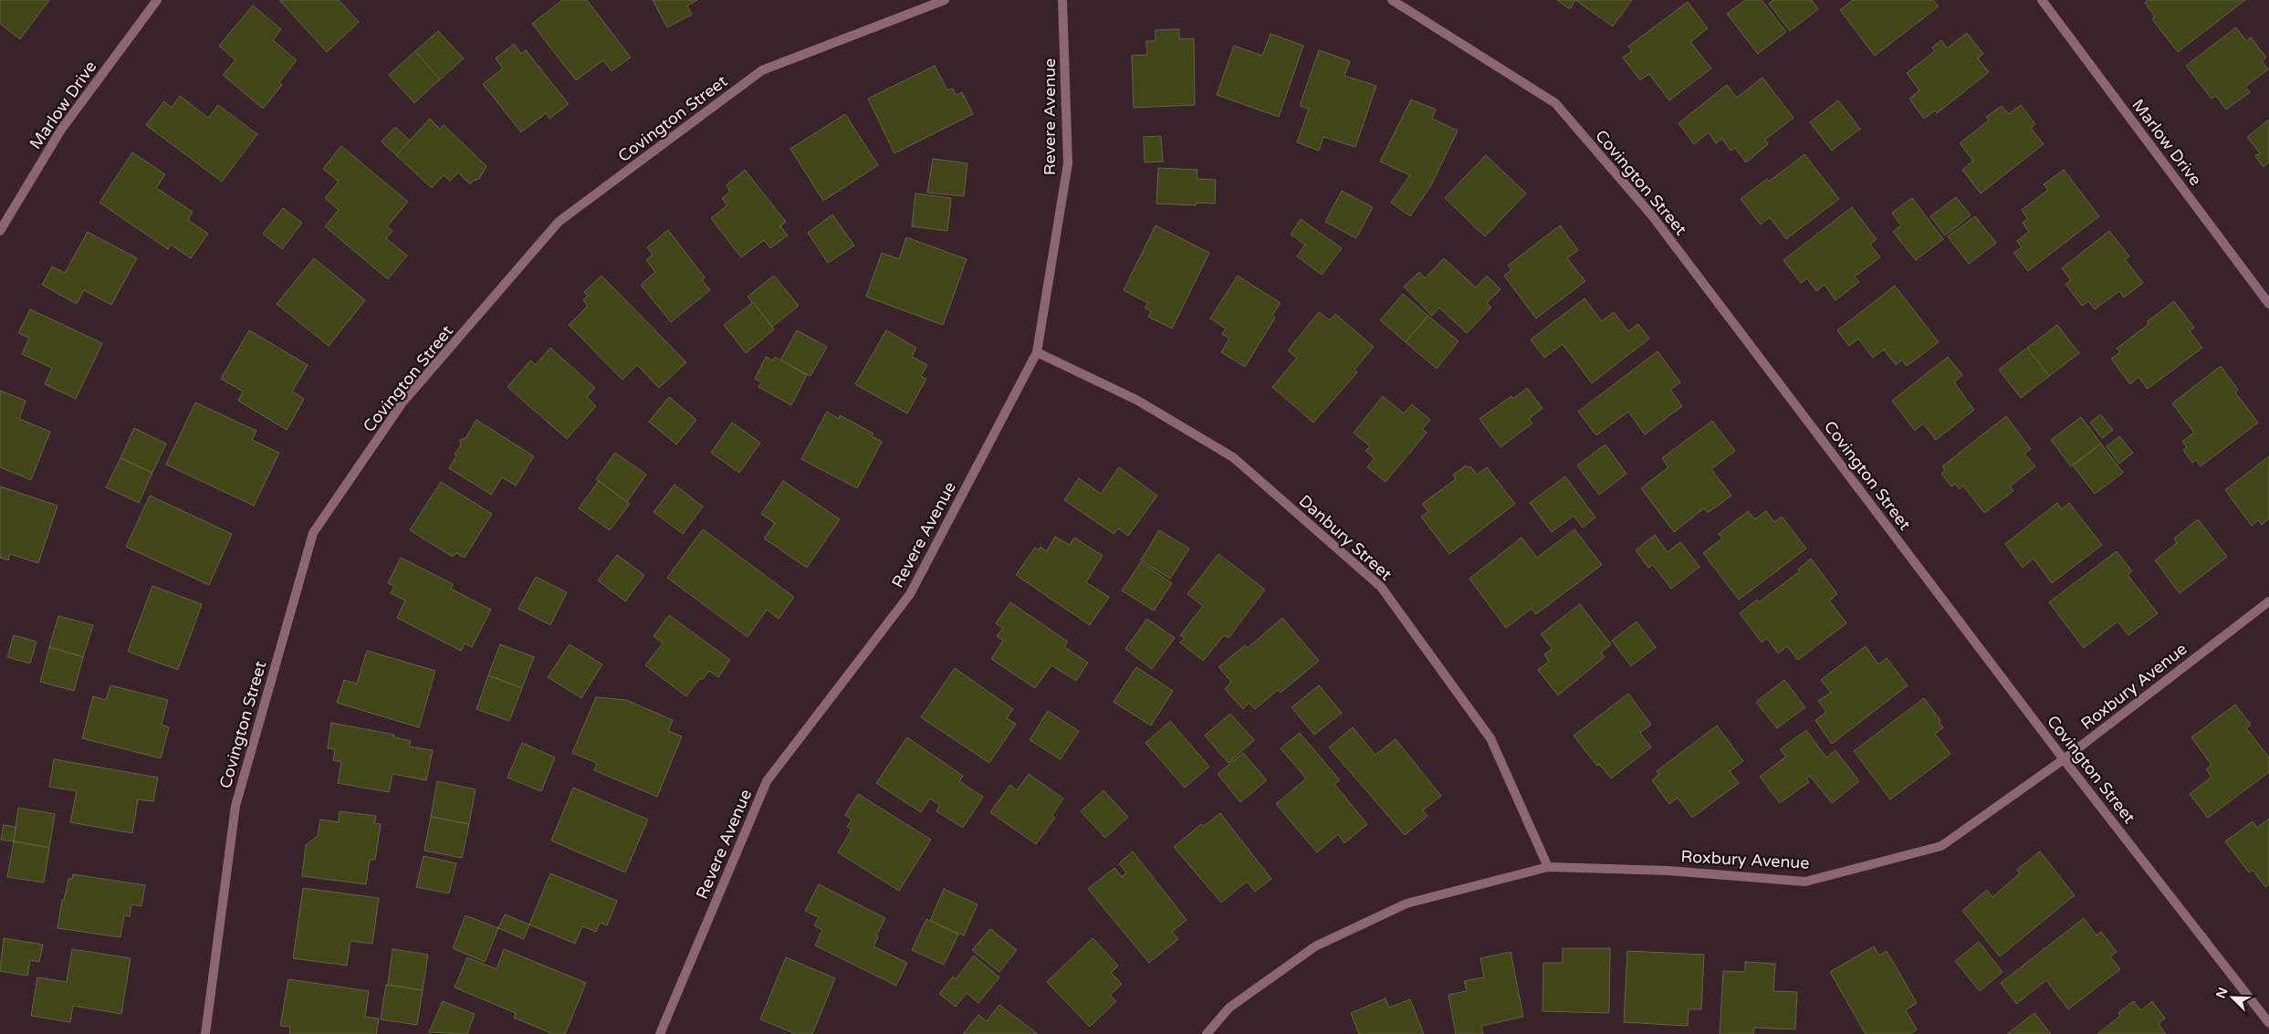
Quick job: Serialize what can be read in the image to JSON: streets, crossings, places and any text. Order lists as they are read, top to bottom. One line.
{"streets":{"street":["Marlow Drive","Revere Avenue","Covington Street","Danbury Street","Roxbury Avenue"]},"crossings":[["Revere Avenue","Danbury Street"],["Covington Street","Roxbury Avenue"],["Danbury Street","Roxbury Avenue"]],"north":"top left"}
